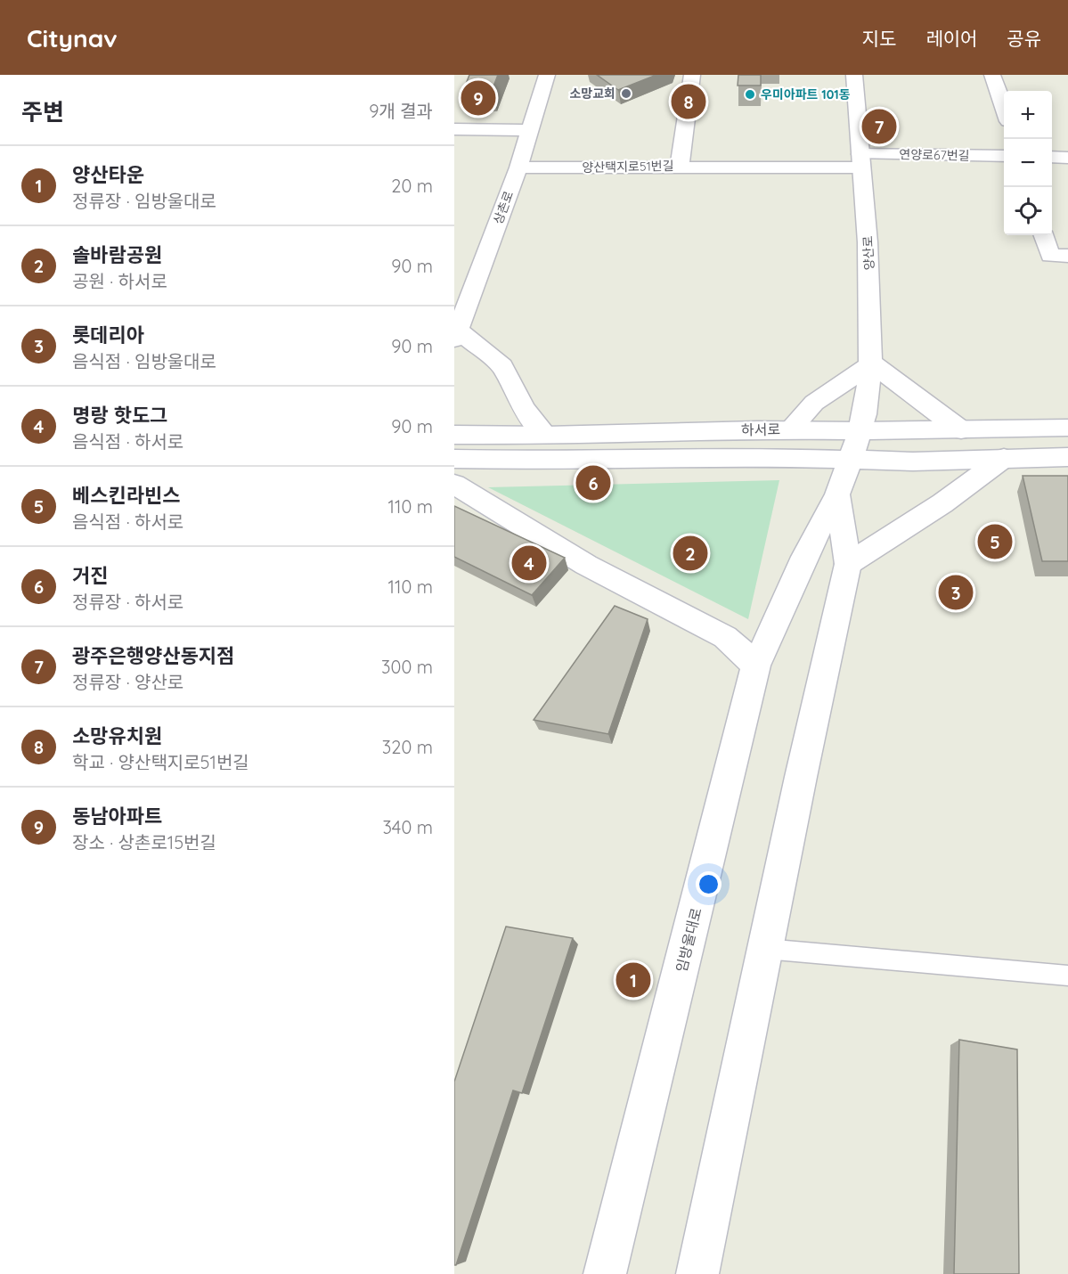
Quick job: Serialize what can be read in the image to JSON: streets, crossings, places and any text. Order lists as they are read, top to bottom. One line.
{"streets":{"street":["연양로67번길","양산택지로51번길","상촌로","양산로","하서로","임방울대로"]},"crossings":[["연양로67번길","양산택지로51번길"],["연양로67번길","양산로"],["양산택지로51번길","상촌로"],["양산로","하서로"],["양산로","임방울대로"],["하서로","임방울대로"]],"places":["소망교회","우미아파트 101동"],"page":{"header":"Citynav","nav":["지도","레이어","공유"],"heading":["주변","9개 결과"],"pins":["9","8","7","6","5","2","4","3","1"],"map_buttons":["+","−"],"list":[{"mark":"1","name":"양산타운","note":"정류장 · 임방울대로","value":"20 m"},{"mark":"2","name":"솔바람공원","note":"공원 · 하서로","value":"90 m"},{"mark":"3","name":"롯데리아","note":"음식점 · 임방울대로","value":"90 m"},{"mark":"4","name":"명랑 핫도그","note":"음식점 · 하서로","value":"90 m"},{"mark":"5","name":"베스킨라빈스","note":"음식점 · 하서로","value":"110 m"},{"mark":"6","name":"거진","note":"정류장 · 하서로","value":"110 m"},{"mark":"7","name":"광주은행양산동지점","note":"정류장 · 양산로","value":"300 m"},{"mark":"8","name":"소망유치원","note":"학교 · 양산택지로51번길","value":"320 m"},{"mark":"9","name":"동남아파트","note":"장소 · 상촌로15번길","value":"340 m"}]}}
